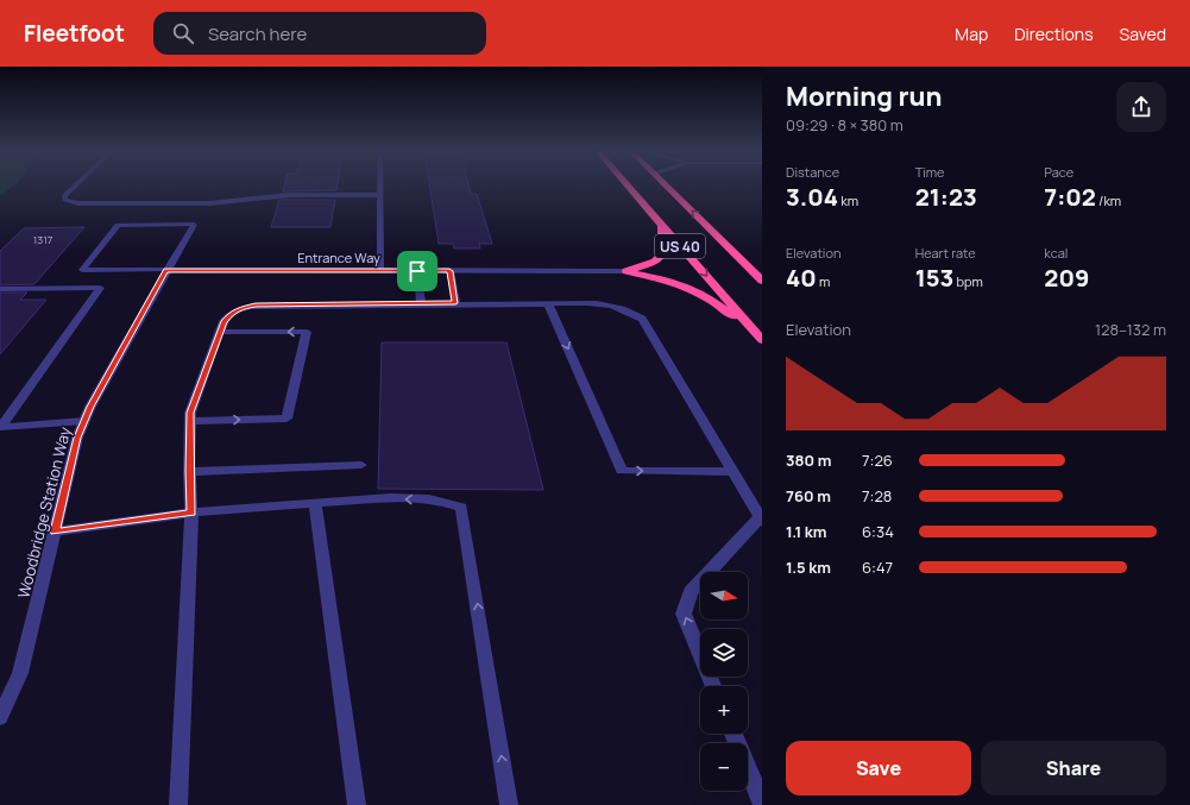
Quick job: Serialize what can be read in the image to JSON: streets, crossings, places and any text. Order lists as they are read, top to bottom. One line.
{"streets":{"highway":["US 40"],"street":["Entrance Way","Woodbridge Station Way"]},"crossings":[["Entrance Way","Woodbridge Station Way"]],"house_numbers":["1317"],"north":"right","page":{"header":"Fleetfoot","search":"Search here","nav":["Map","Directions","Saved"],"heading":["Morning run","09:29 · 8 × 380 m"],"stats":[["Distance","3.04 km"],["Time","21:23"],["Pace","7:02 /km"],["Elevation","40 m"],["Heart rate","153 bpm"],["kcal","209"]],"chart":["Elevation","128–132 m"],"list":[{"name":"380 m","note":"7:26"},{"name":"760 m","note":"7:28"},{"name":"1.1 km","note":"6:34"},{"name":"1.5 km","note":"6:47"}],"map_buttons":["+","−"],"buttons":["Save","Share"]}}
